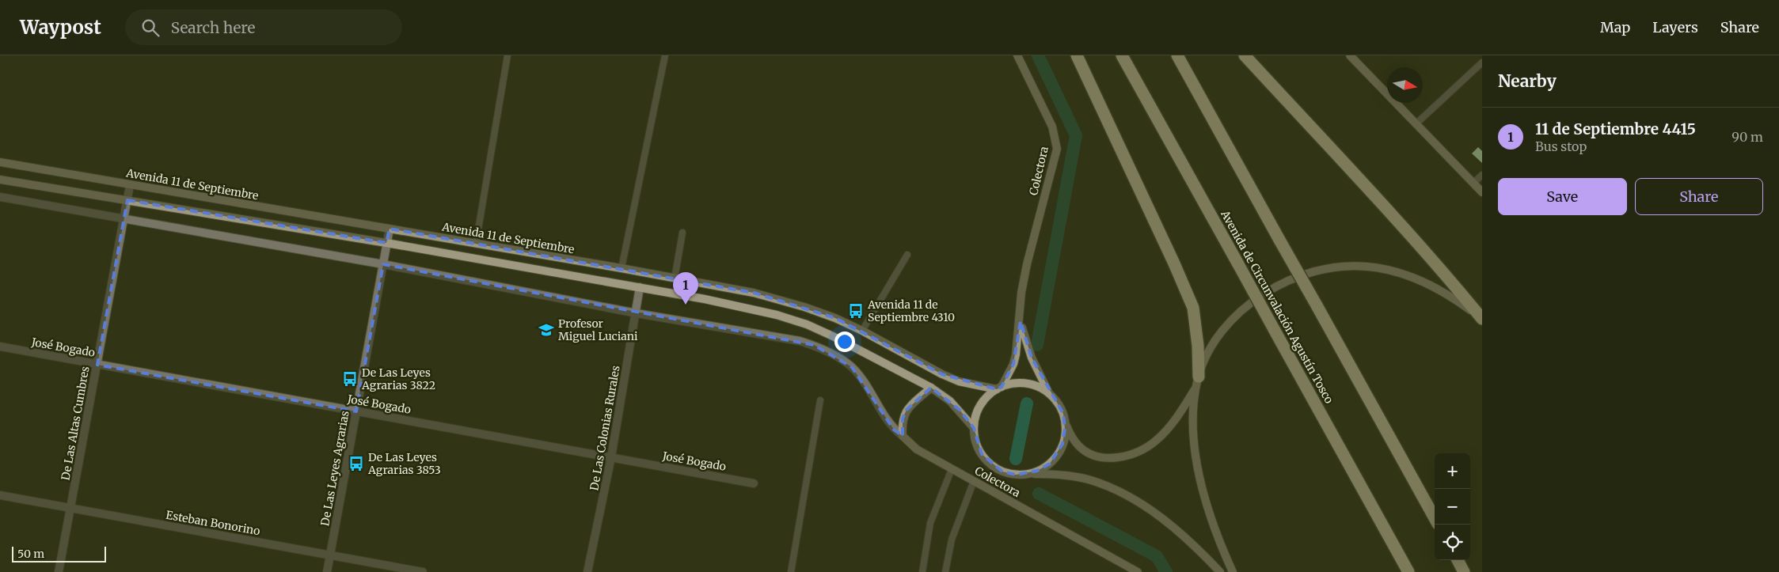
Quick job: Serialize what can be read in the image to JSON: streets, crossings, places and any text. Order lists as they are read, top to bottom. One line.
{"streets":{"highway":["Avenida de Circunvalación Agustín Tosco"],"main road":["Colectora","Avenida 11 de Septiembre"],"street":["José Bogado","De Las Altas Cumbres","De Las Colonias Rurales","De Las Leyes Agrarias","Esteban Bonorino"]},"crossings":[["Colectora","Avenida 11 de Septiembre"],["Avenida 11 de Septiembre","De Las Altas Cumbres"],["Avenida 11 de Septiembre","De Las Leyes Agrarias"],["José Bogado","De Las Altas Cumbres"],["José Bogado","De Las Colonias Rurales"],["José Bogado","De Las Leyes Agrarias"],["De Las Altas Cumbres","Esteban Bonorino"],["De Las Leyes Agrarias","Esteban Bonorino"]],"places":{"bus stop":["Avenida 11 de Septiembre 4310","De Las Leyes Agrarias 3822","De Las Leyes Agrarias 3853"],"school or university":["Profesor Miguel Luciani"]},"scale_bar":"50 m","north":"right","page":{"header":"Waypost","search":"Search here","nav":["Map","Layers","Share"],"heading":"Nearby","list":[{"mark":"1","name":"11 de Septiembre 4415","note":"Bus stop","value":"90 m"}],"buttons":["Save","Share"],"pins":"1","map_buttons":["+","−"],"scale":"50 m"}}
